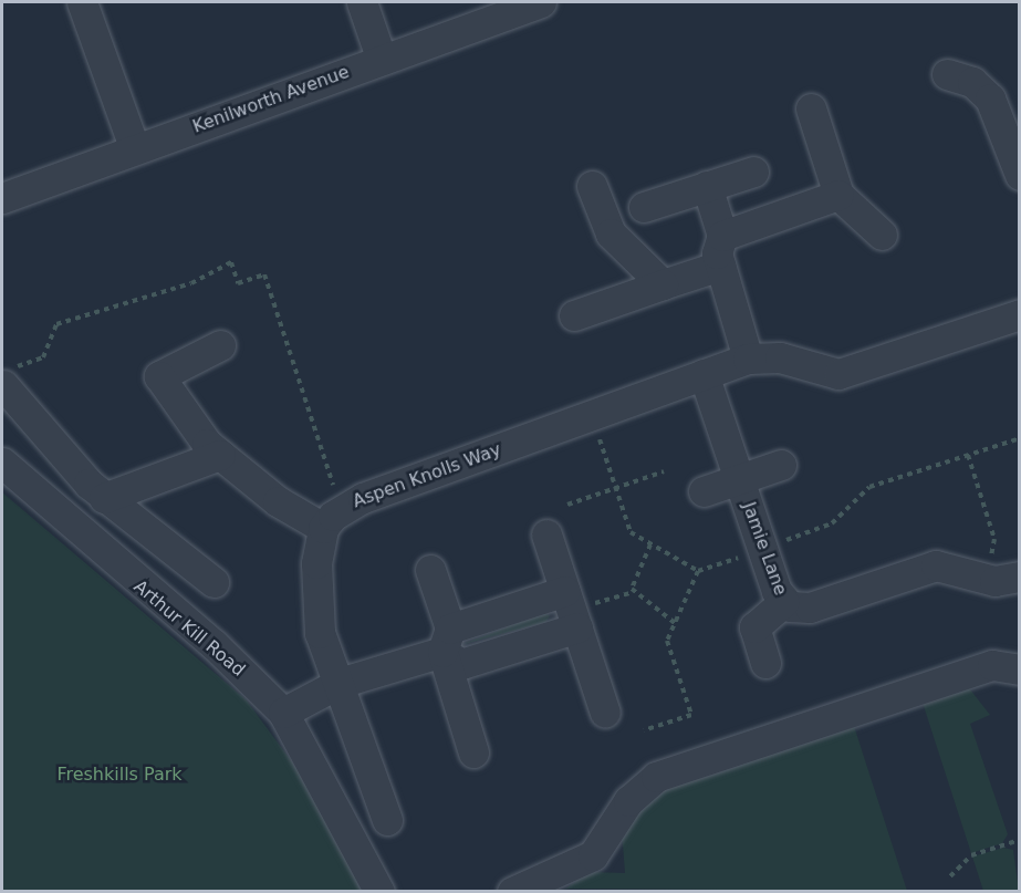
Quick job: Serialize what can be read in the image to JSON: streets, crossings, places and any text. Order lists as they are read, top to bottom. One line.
{"streets":{"street":["Kenilworth Avenue","Aspen Knolls Way","Jamie Lane","Arthur Kill Road"]},"crossings":[["Aspen Knolls Way","Jamie Lane"]],"parks":["Freshkills Park"]}
